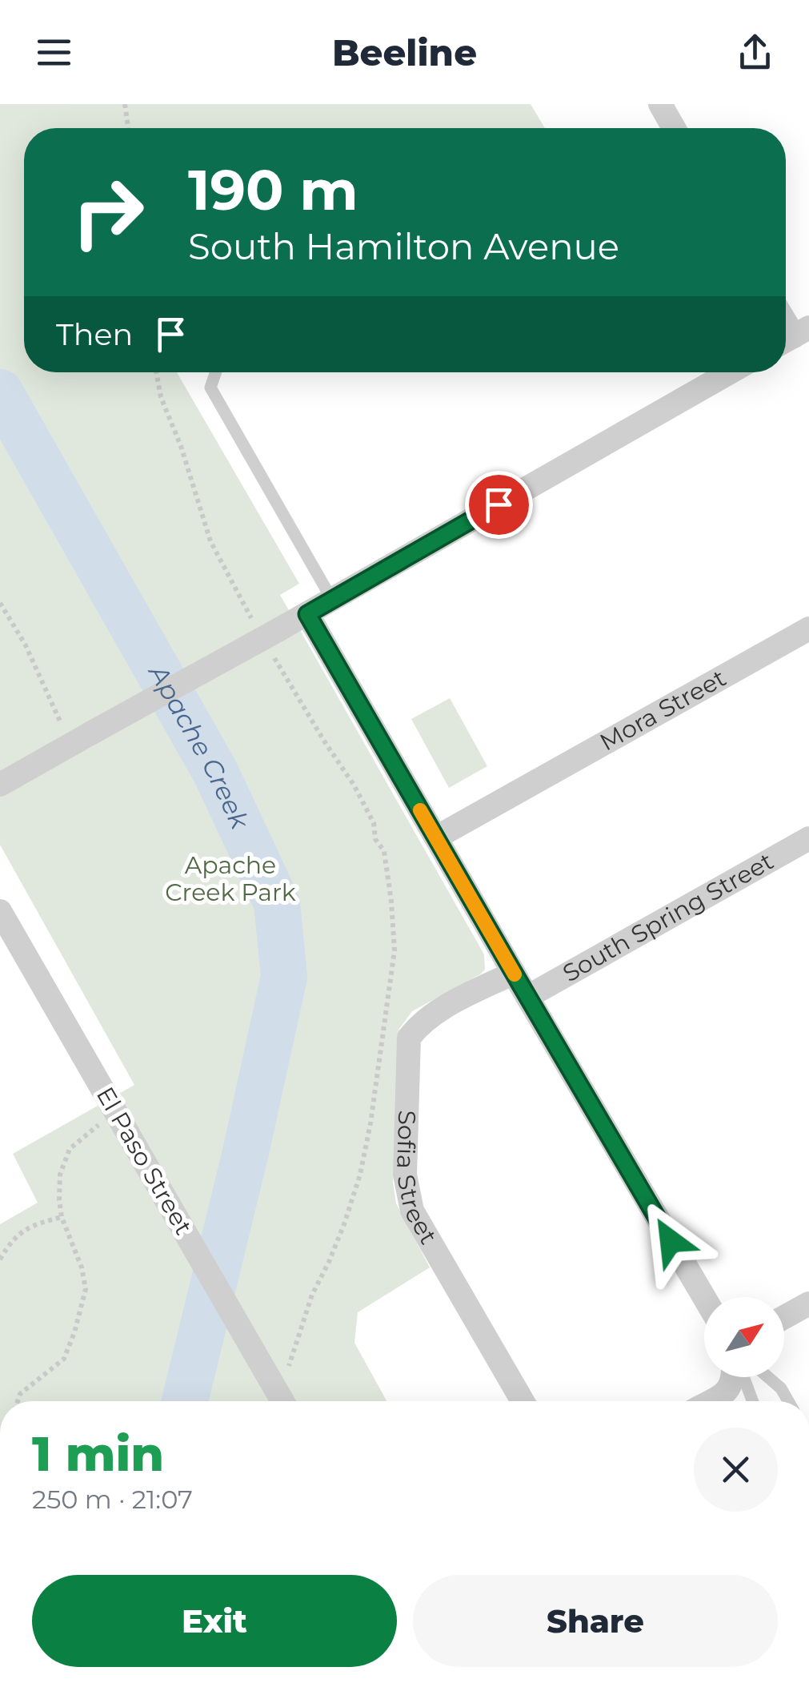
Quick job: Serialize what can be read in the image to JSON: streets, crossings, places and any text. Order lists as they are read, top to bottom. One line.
{"streets":{"street":["Mora Street","South Spring Street","El Paso Street","Sofia Street"]},"water":["Apache Creek"],"parks":["Apache Creek Park"],"north":"top right","page":{"header":"Beeline","turn":["190 m","South Hamilton Avenue"],"then":"Then","heading":["1 min","250 m · 21:07"],"buttons":["Exit","Share"]}}
